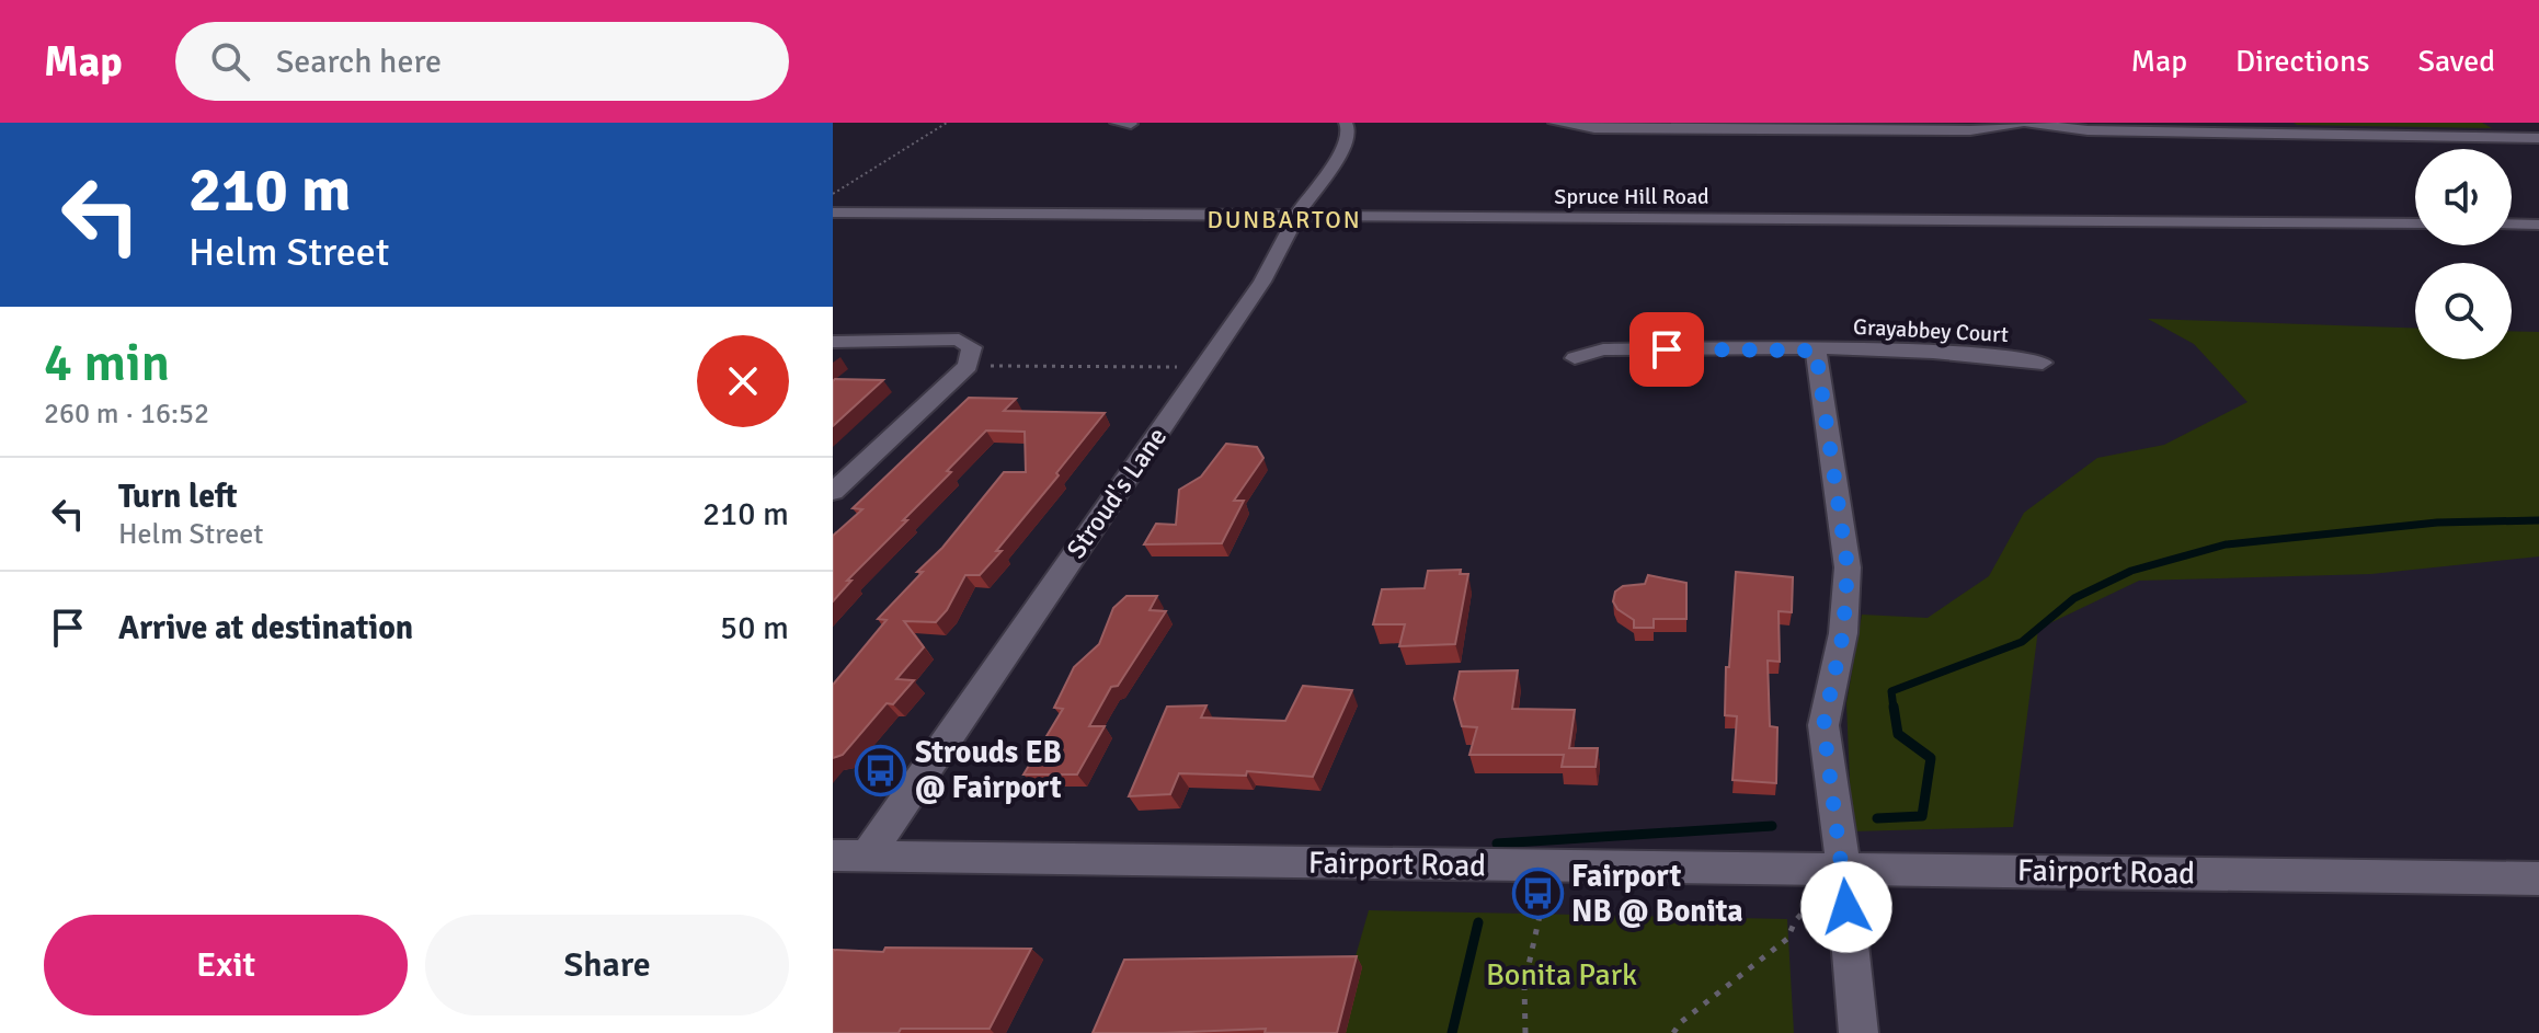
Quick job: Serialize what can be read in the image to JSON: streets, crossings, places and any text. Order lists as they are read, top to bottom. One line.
{"streets":{"street":["Spruce Hill Road","Grayabbey Court","Stroud's Lane","Fairport Road"]},"crossings":[["Spruce Hill Road","Stroud's Lane"],["Stroud's Lane","Fairport Road"]],"districts":["DUNBARTON"],"parks":["Bonita Park"],"places":{"bus stop":["Strouds EB @ Fairport","Fairport NB @ Bonita"]},"page":{"header":"Map","search":"Search here","nav":["Map","Directions","Saved"],"turn":["210 m","Helm Street"],"heading":["4 min","260 m · 16:52"],"list":[{"name":"Turn left","note":"Helm Street","value":"210 m"},{"name":"Arrive at destination","value":"50 m"}],"buttons":["Exit","Share"]}}
